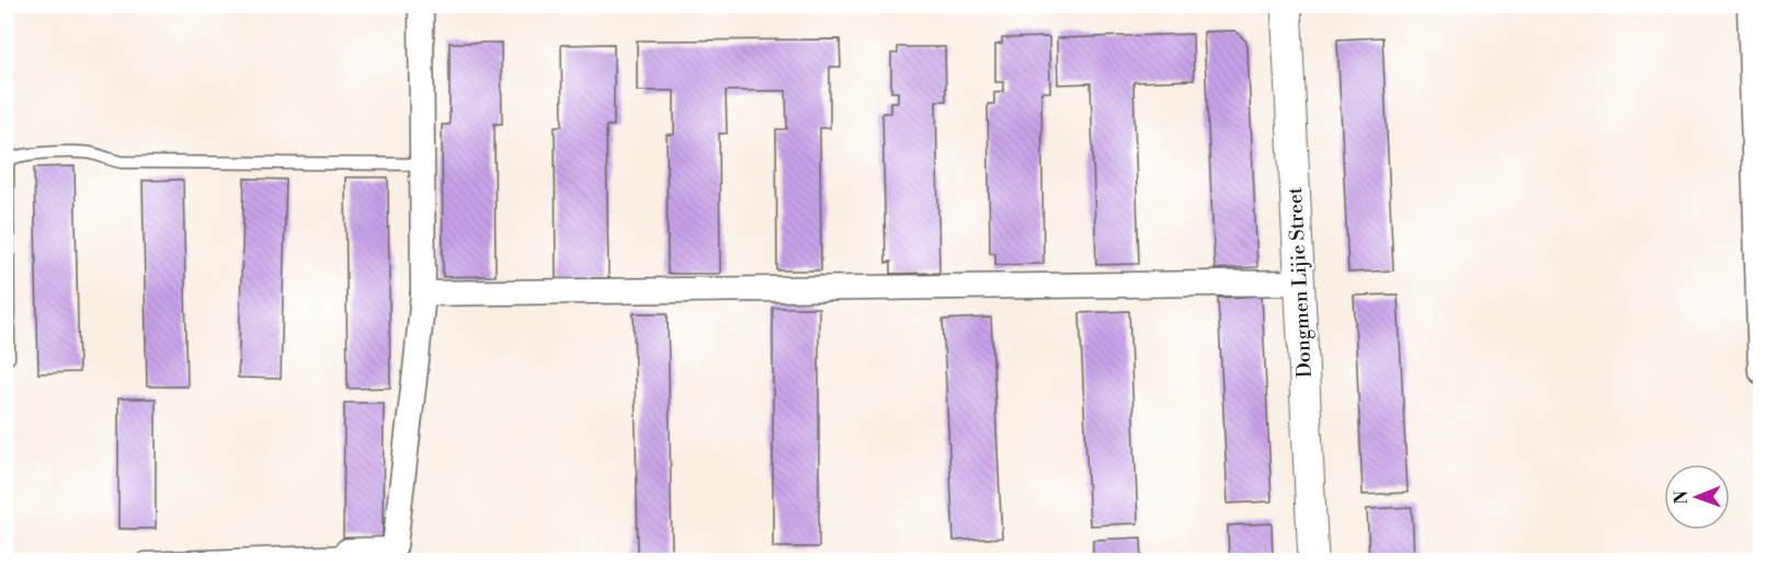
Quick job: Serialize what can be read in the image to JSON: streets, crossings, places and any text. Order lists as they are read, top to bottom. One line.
{"streets":{"street":["Dongmen Lijie Street"]},"north":"left"}
